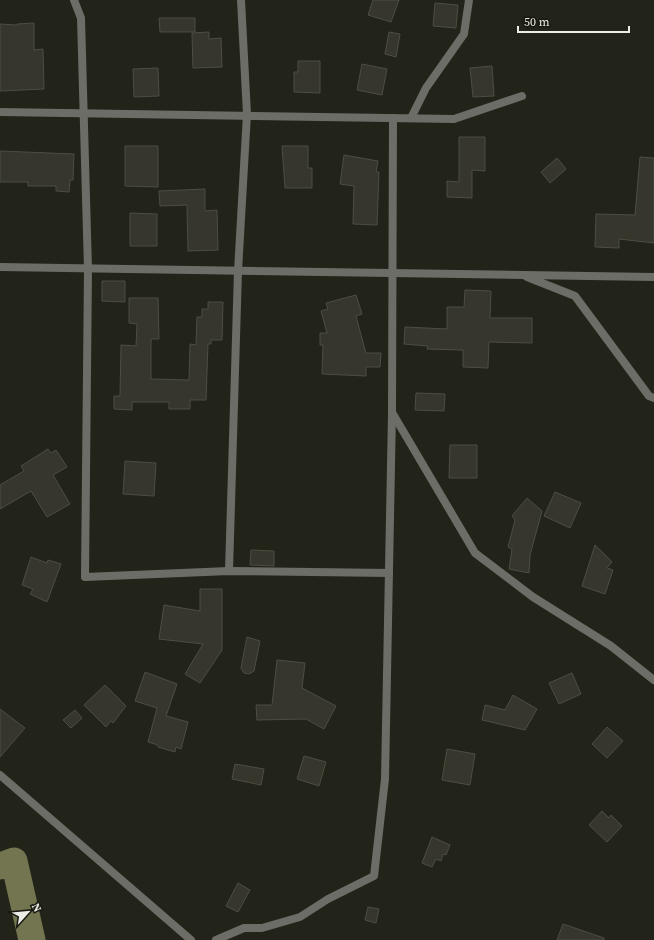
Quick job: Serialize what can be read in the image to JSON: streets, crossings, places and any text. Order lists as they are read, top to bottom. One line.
{"scale_bar":"50 m","north":"top right"}
